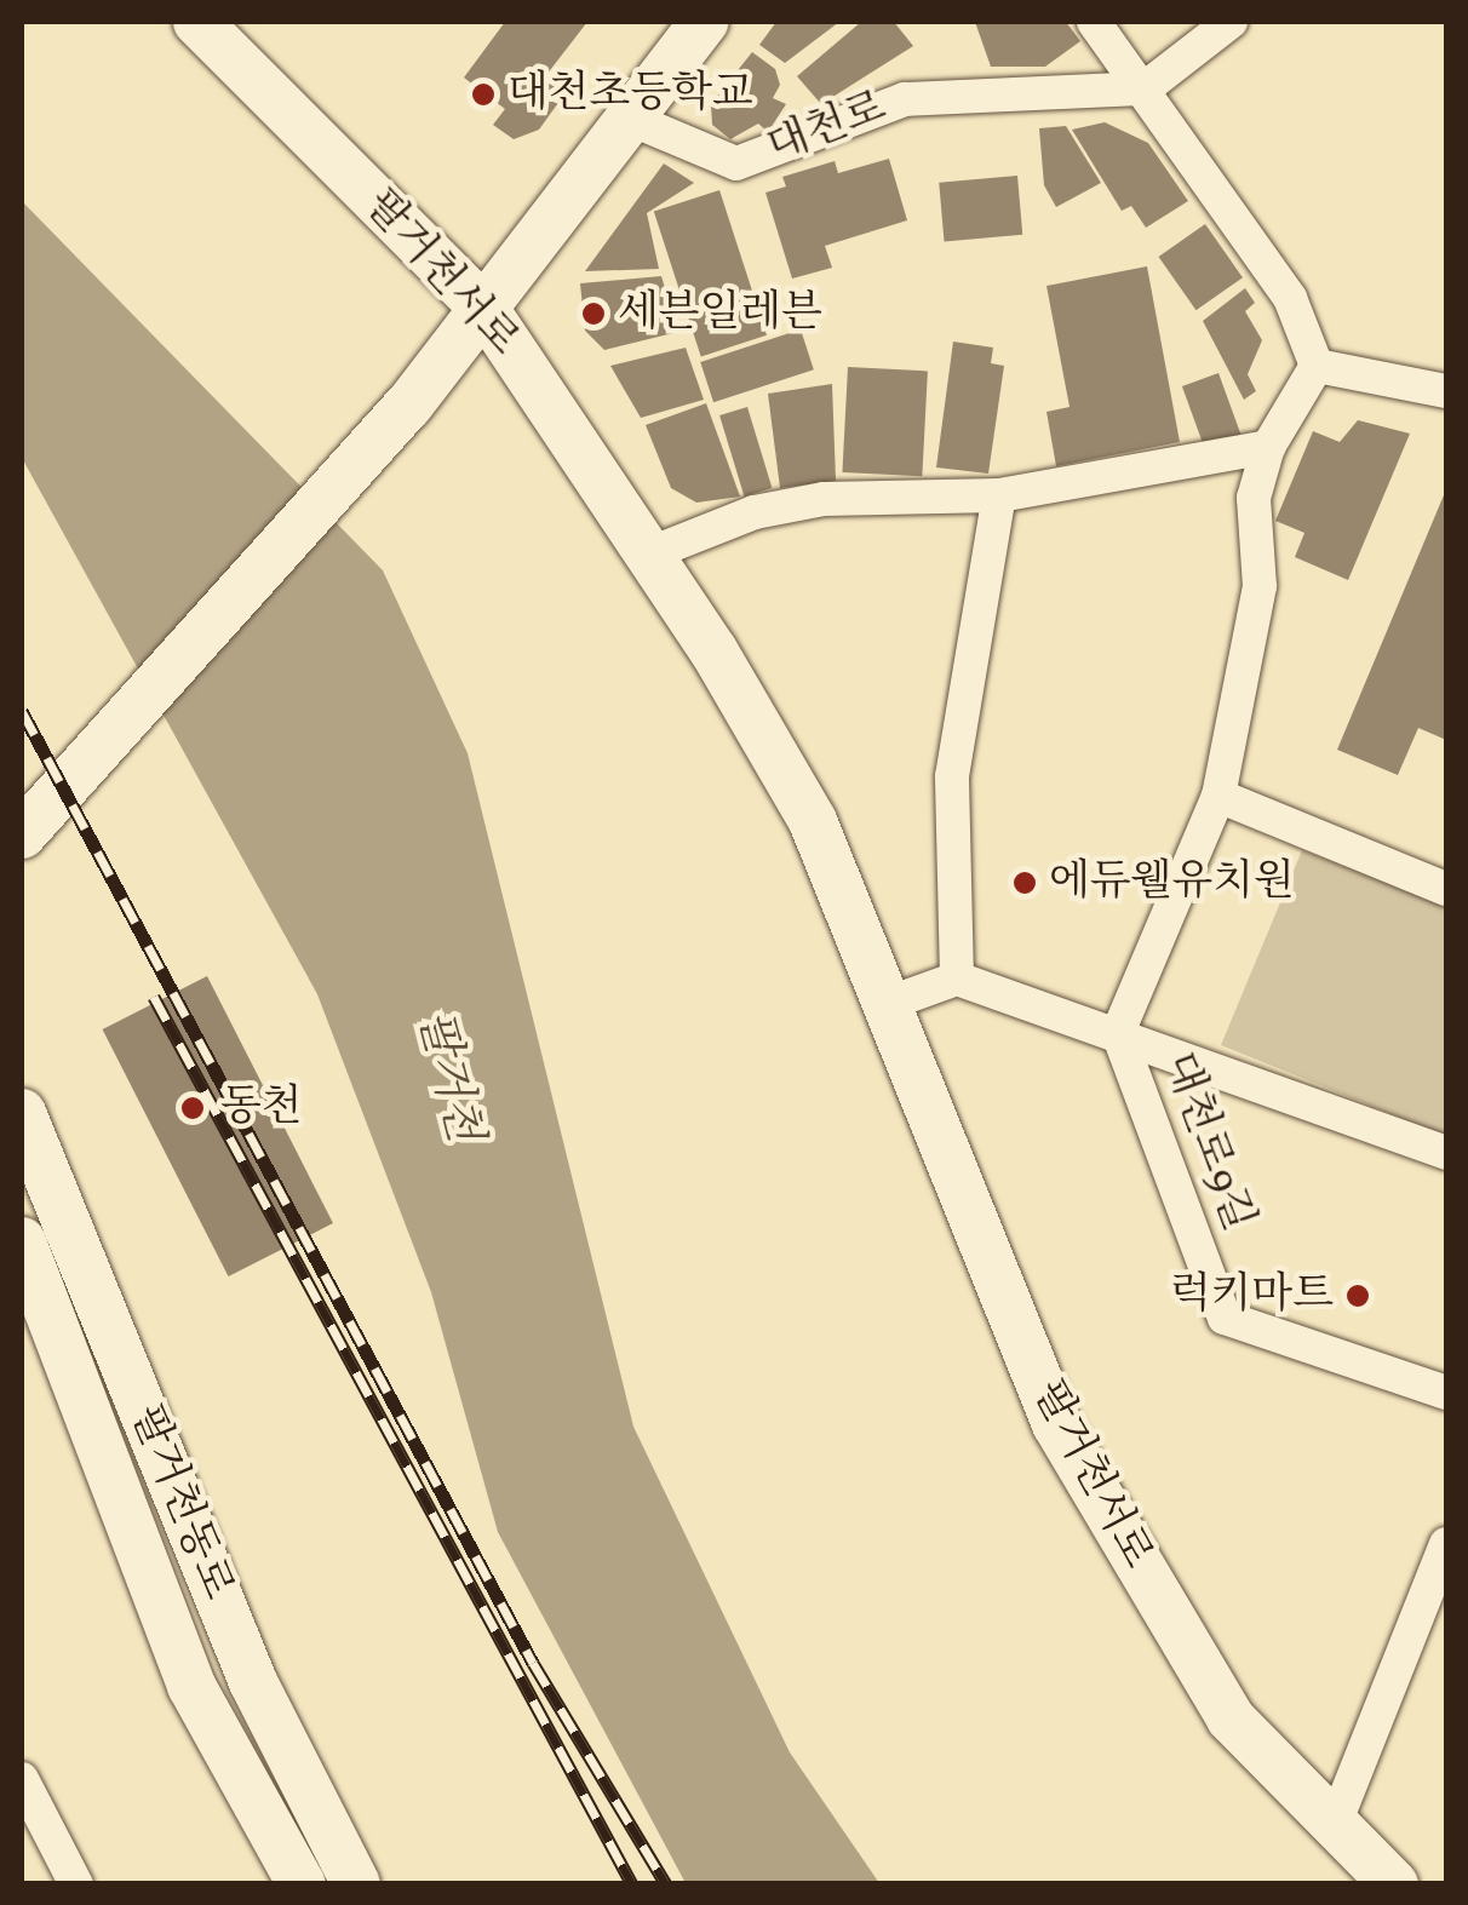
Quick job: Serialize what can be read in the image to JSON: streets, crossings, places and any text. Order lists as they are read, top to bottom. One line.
{"streets":{"main road":["팔거천서로","팔거천동로"],"street":["대천로","대천로9길"]},"water":["팔거천"],"places":["대천초등학교","세븐일레븐","에듀웰유치원","동천","럭키마트"]}
